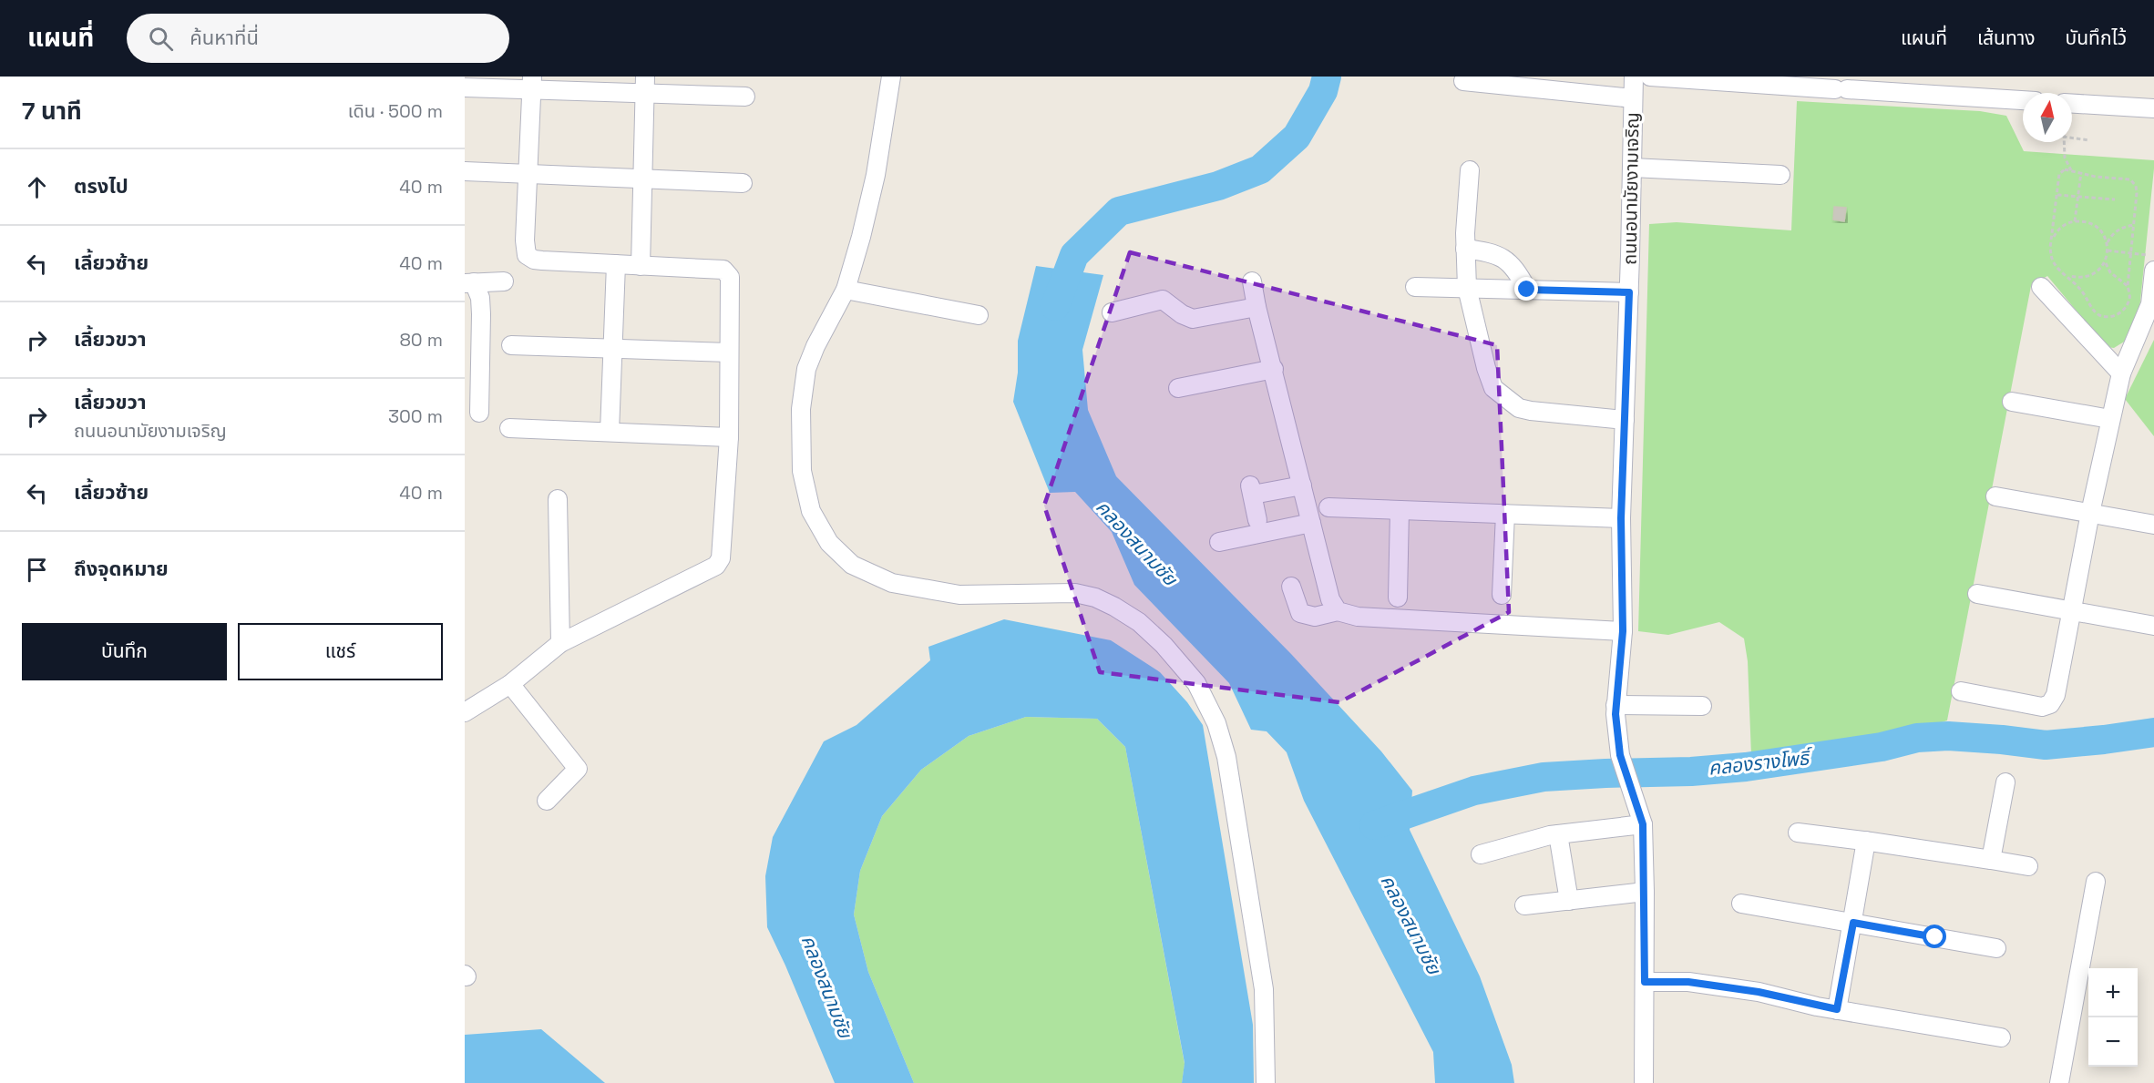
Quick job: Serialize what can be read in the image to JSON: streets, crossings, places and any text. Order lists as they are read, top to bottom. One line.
{"streets":{"street":["ถนนอนามัยงามเจริญ"]},"water":["คลองสนามชัย","คลองรางโพธิ์"],"north":"top","page":{"header":"แผนที่","search":"ค้นหาที่นี่","nav":["แผนที่","เส้นทาง","บันทึกไว้"],"heading":["7 นาที","เดิน · 500 m"],"list":[["ตรงไป","40 m"],["เลี้ยวซ้าย","40 m"],["เลี้ยวขวา","80 m"],["เลี้ยวขวา","ถนนอนามัยงามเจริญ","300 m"],["เลี้ยวซ้าย","40 m"],"ถึงจุดหมาย"],"buttons":["บันทึก","แชร์"],"map_buttons":["+","−"]}}
